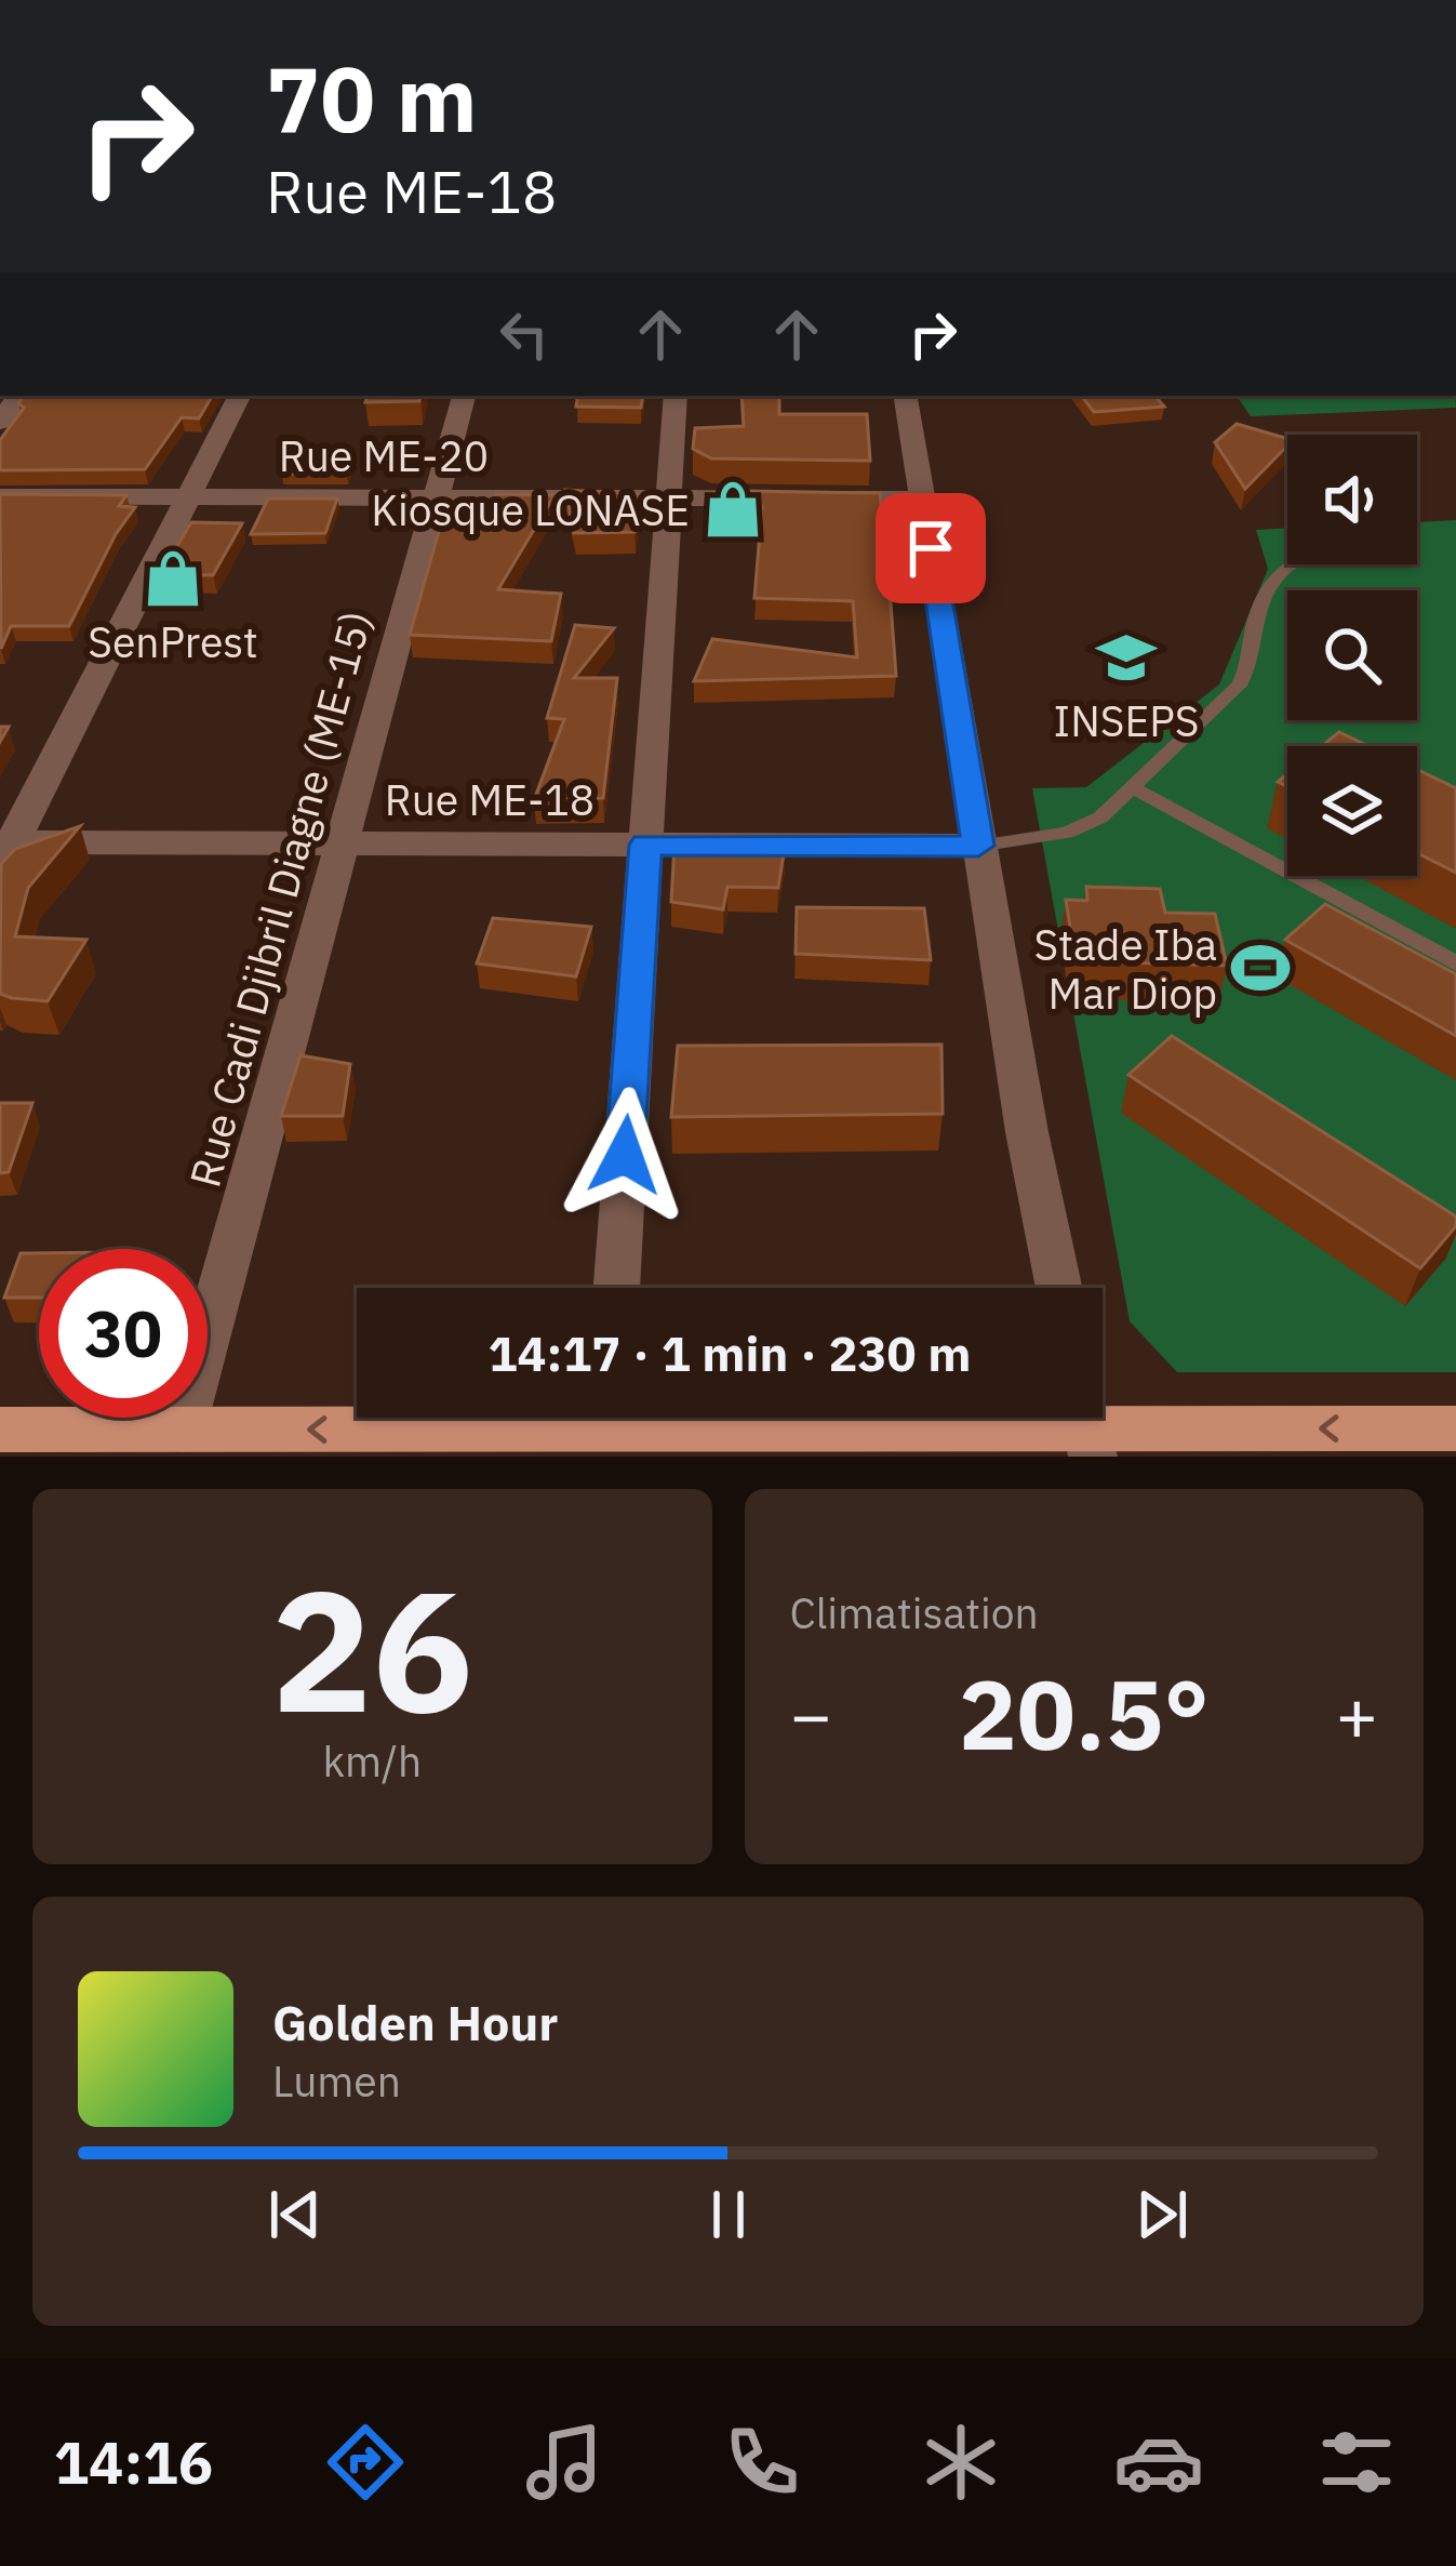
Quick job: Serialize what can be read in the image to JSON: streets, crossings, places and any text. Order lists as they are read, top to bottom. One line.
{"streets":{"street":["Rue ME-20","Rue ME-18","Rue Cadi Djibril Diagne (ME-15)"]},"crossings":[["Rue ME-20","Rue Cadi Djibril Diagne (ME-15)"],["Rue ME-18","Rue Cadi Djibril Diagne (ME-15)"]],"places":{"shop":["Kiosque LONASE","SenPrest"],"school or university":["INSEPS"],"sports":["Stade Iba Mar Diop"]},"page":{"turn":["70 m","Rue ME-18"],"limit":"30","trip":"14:17 · 1 min · 230 m","tile":[["26","km/h"],"Climatisation"],"heat":["−","20.5°","+"],"song":["Golden Hour","Lumen"],"tabs":"14:16"}}
